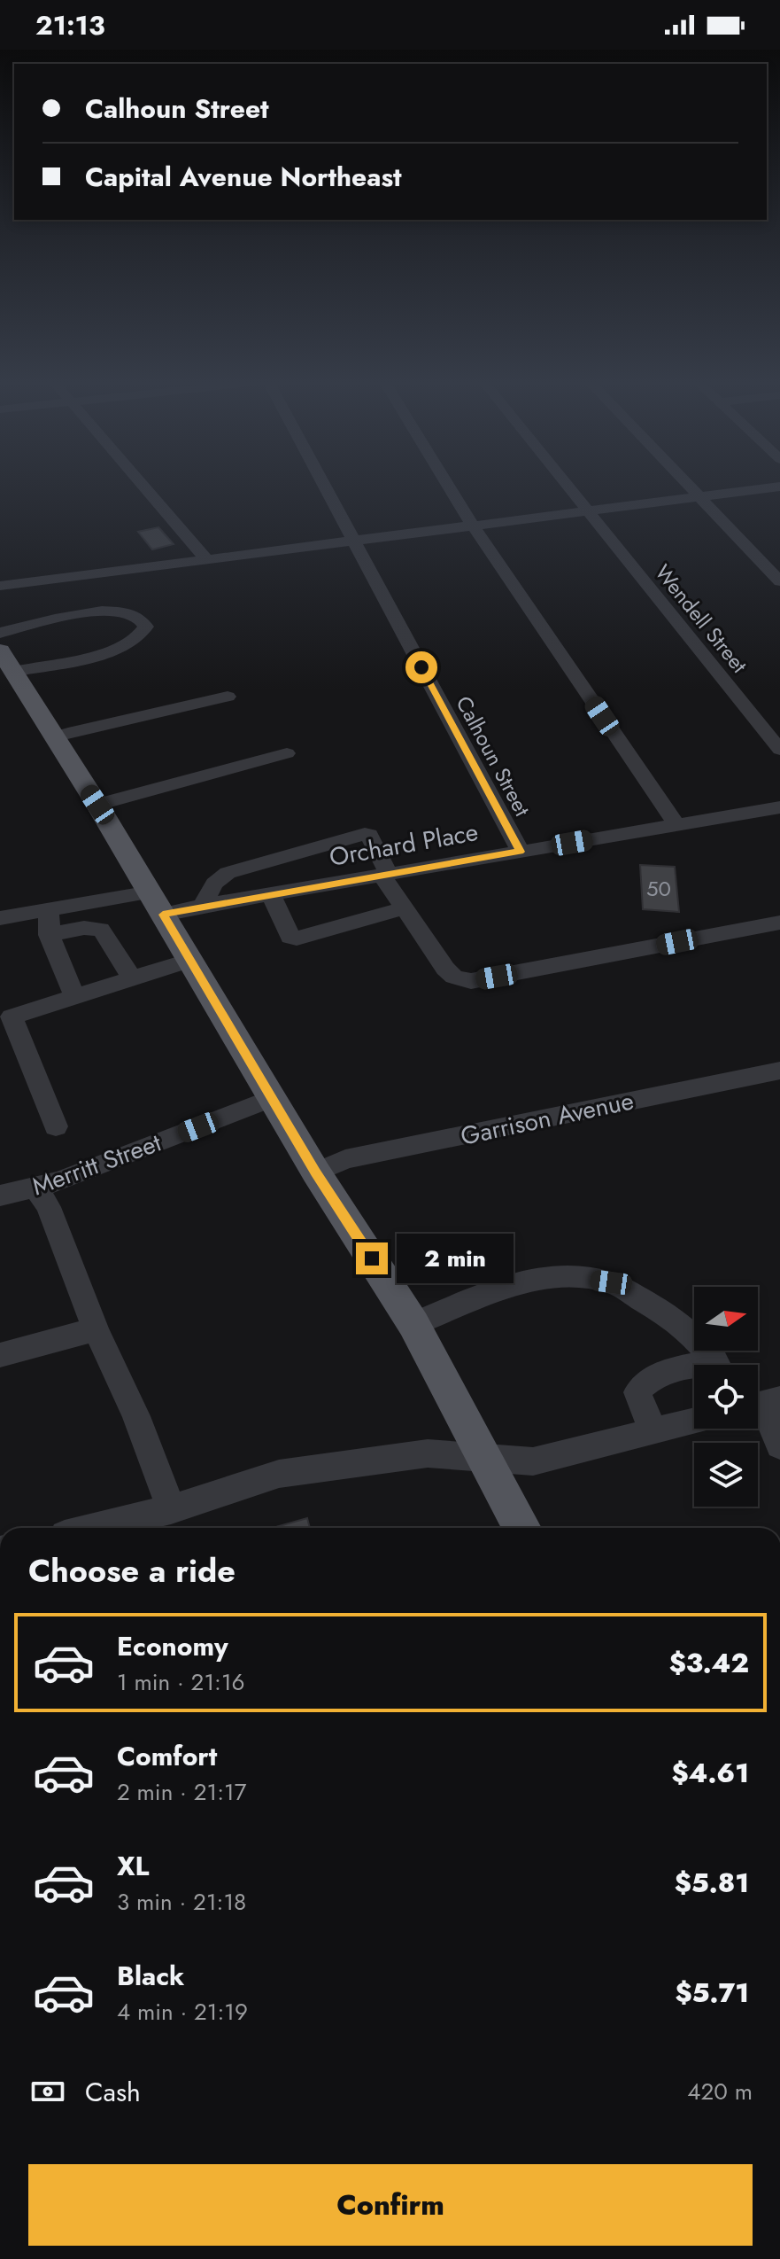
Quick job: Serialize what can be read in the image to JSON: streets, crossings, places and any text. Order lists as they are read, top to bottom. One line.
{"streets":{"street":["Wendell Street","Calhoun Street","Orchard Place","Garrison Avenue","Merritt Street"]},"crossings":[["Calhoun Street","Orchard Place"]],"house_numbers":["50"],"north":"right","page":{"status":"21:13","banner":["Calhoun Street","Capital Avenue Northeast"],"bubble":"2 min","heading":"Choose a ride","list":[{"name":"Economy","note":"1 min · 21:16","value":"$3.42"},{"name":"Comfort","note":"2 min · 21:17","value":"$4.61"},{"name":"XL","note":"3 min · 21:18","value":"$5.81"},{"name":"Black","note":"4 min · 21:19","value":"$5.71"}],"pay":["Cash","420 m"],"buttons":"Confirm"}}
